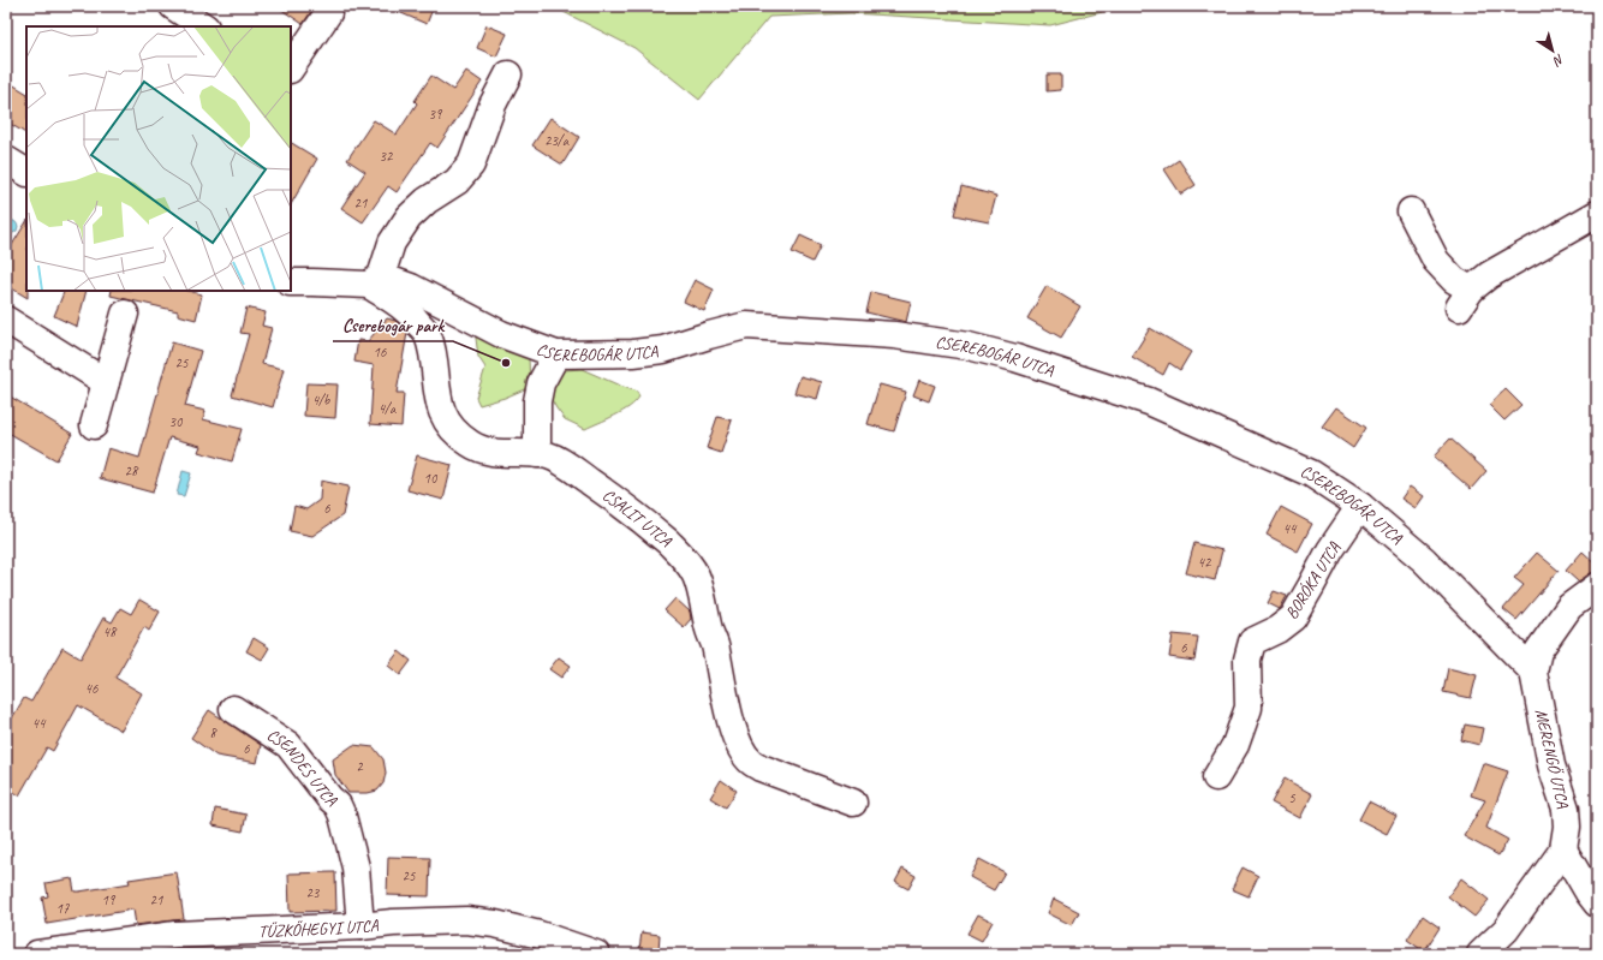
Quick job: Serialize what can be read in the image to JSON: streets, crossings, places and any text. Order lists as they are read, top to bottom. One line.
{"streets":{"street":["CSEREBOGÁR UTCA","CSALIT UTCA","BORÓKA UTCA","MERENGŐ UTCA","CSENDES UTCA","TŰZKŐHEGYI UTCA"]},"crossings":[["CSEREBOGÁR UTCA","CSALIT UTCA"],["CSEREBOGÁR UTCA","BORÓKA UTCA"],["CSEREBOGÁR UTCA","MERENGŐ UTCA"],["CSENDES UTCA","TŰZKŐHEGYI UTCA"]],"places":["Cserebogár park"],"house_numbers":["39","23/a","32","21","16","25","4/b","4/a","30","28","10","6","44","42","48","6","46","44","8","6","2","5","25","23","19","21","17"],"north":"bottom right"}
